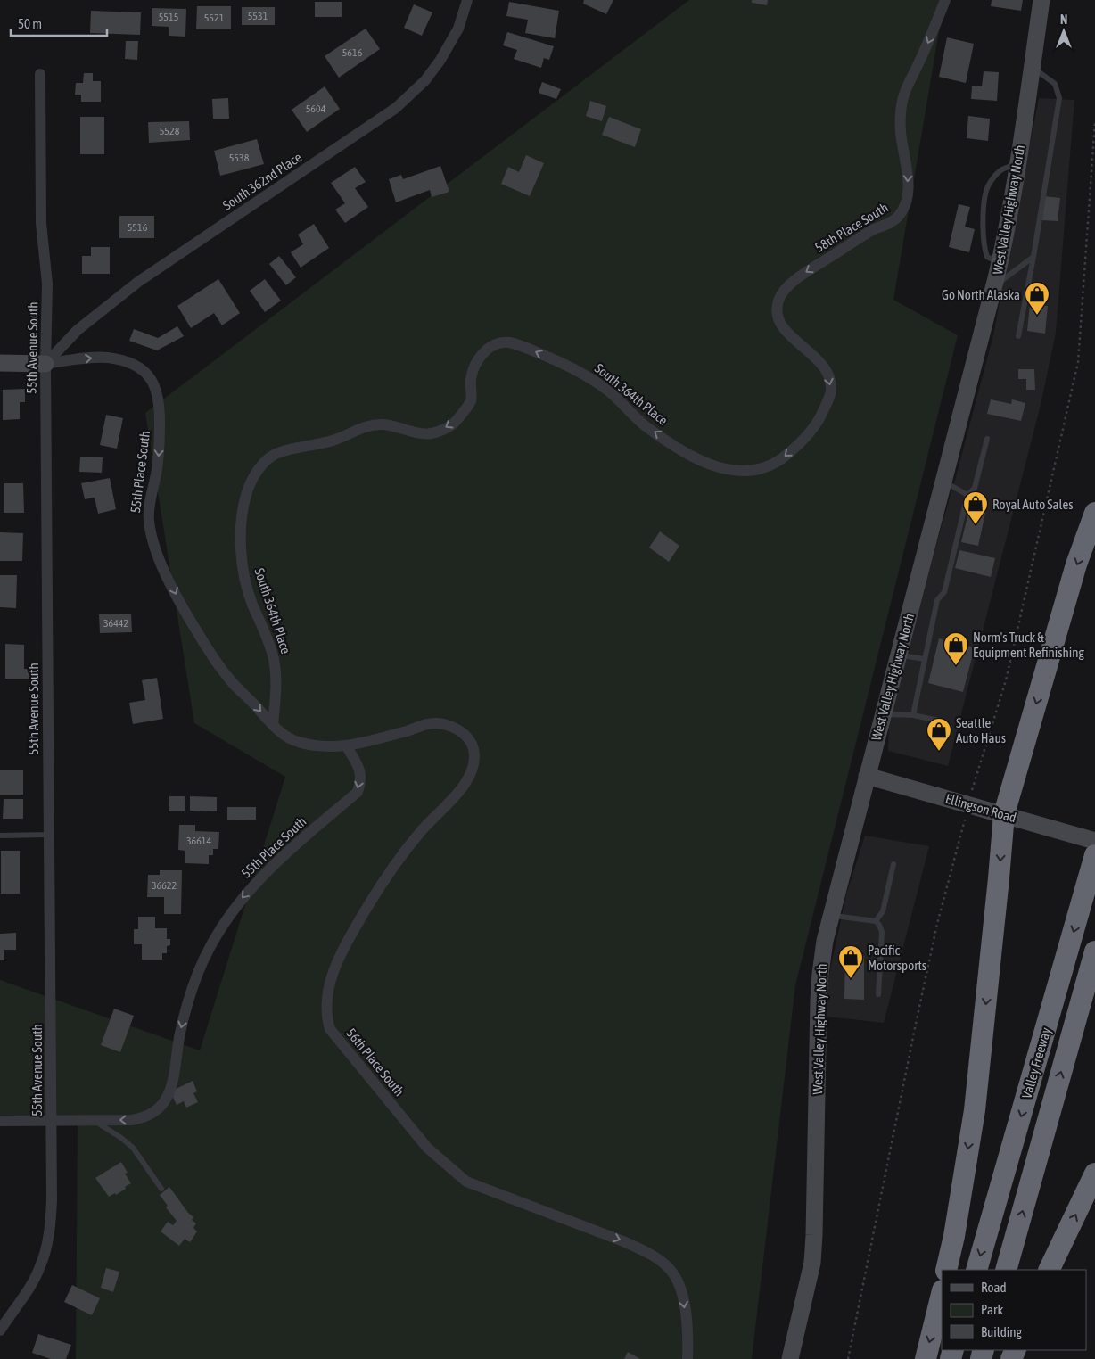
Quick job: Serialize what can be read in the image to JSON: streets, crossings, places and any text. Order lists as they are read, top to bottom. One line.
{"streets":{"highway":["Valley Freeway"],"main road":["West Valley Highway North","Ellingson Road"],"street":["South 362nd Place","58th Place South","55th Avenue South","South 364th Place","55th Place South","56th Place South"]},"crossings":[["South 362nd Place","55th Avenue South"],["South 362nd Place","55th Place South"],["West Valley Highway North","Ellingson Road"],["58th Place South","South 364th Place"],["55th Avenue South","55th Place South"],["South 364th Place","55th Place South"],["South 364th Place","56th Place South"],["55th Place South","56th Place South"]],"one_way":["58th Place South"],"places":{"shop":["Go North Alaska","Royal Auto Sales","Norm's Truck & Equipment Refinishing","Seattle Auto Haus","Pacific Motorsports"]},"house_numbers":["5531","5515","5521","5616","5604","5528","5538","5516","36442","36614","36622"],"legend":["Road","Park","Building"],"scale_bar":"50 m","north":"top"}
